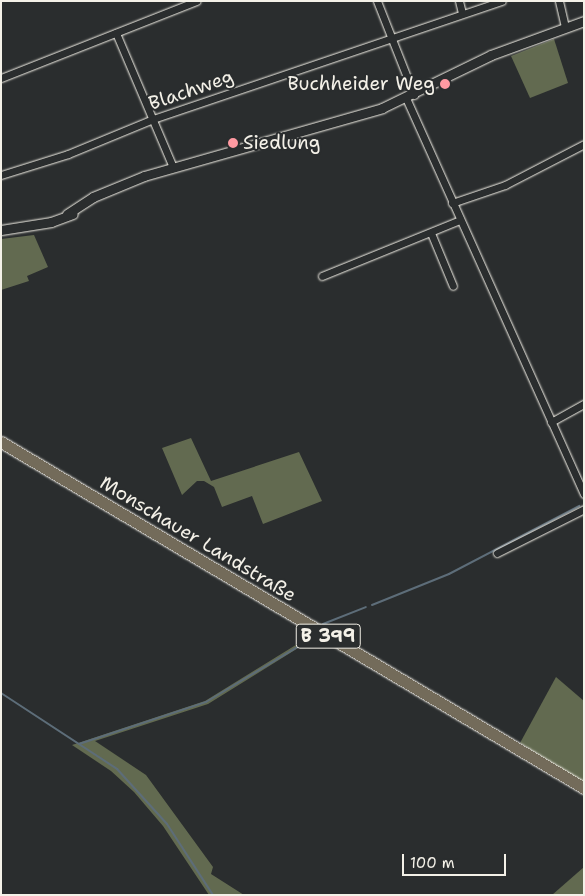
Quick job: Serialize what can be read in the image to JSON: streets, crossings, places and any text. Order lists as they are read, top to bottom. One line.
{"streets":{"main road":["Monschauer Landstraße","B 399"],"street":["Blachweg"]},"places":["Buchheider Weg","Siedlung"],"scale_bar":"100 m"}
